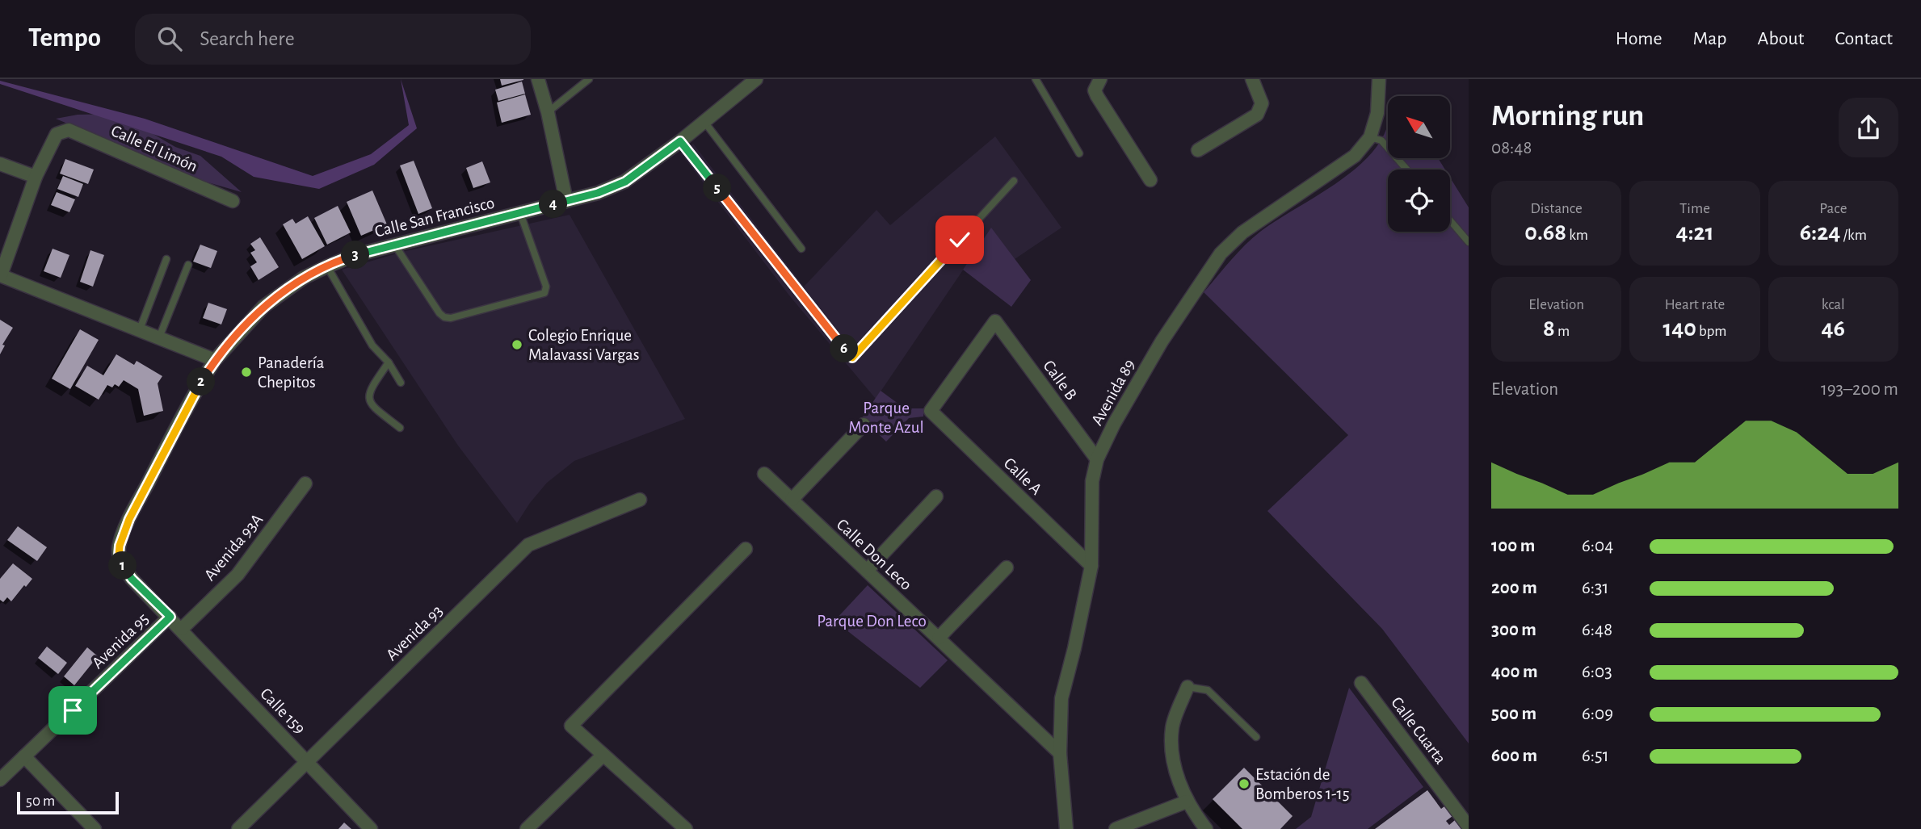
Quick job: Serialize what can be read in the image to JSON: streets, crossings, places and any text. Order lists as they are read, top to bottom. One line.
{"streets":{"street":["Calle El Limón","Calle San Francisco","Calle B","Avenida 89","Calle A","Avenida 93A","Calle Don Leco","Avenida 93","Avenida 95","Calle 159","Calle Cuarta"]},"crossings":[["Calle San Francisco","Avenida 95"],["Calle B","Avenida 89"],["Calle B","Calle A"],["Avenida 89","Calle A"],["Avenida 89","Calle Don Leco"],["Avenida 93A","Calle 159"],["Avenida 93","Calle 159"],["Avenida 95","Calle 159"]],"parks":["Parque Monte Azul","Parque Don Leco"],"places":["Colegio Enrique Malavassi Vargas","Panadería Chepitos","Estación de Bomberos 1-15"],"scale_bar":"50 m","north":"top left","page":{"header":"Tempo","search":"Search here","nav":["Home","Map","About","Contact"],"heading":["Morning run","08:48"],"pins":["5","4","3","6","2","1"],"stats":[["Distance","0.68 km"],["Time","4:21"],["Pace","6:24 /km"],["Elevation","8 m"],["Heart rate","140 bpm"],["kcal","46"]],"chart":["Elevation","193–200 m"],"list":[{"name":"100 m","note":"6:04"},{"name":"200 m","note":"6:31"},{"name":"300 m","note":"6:48"},{"name":"400 m","note":"6:03"},{"name":"500 m","note":"6:09"},{"name":"600 m","note":"6:51"}],"scale":"50 m"}}
